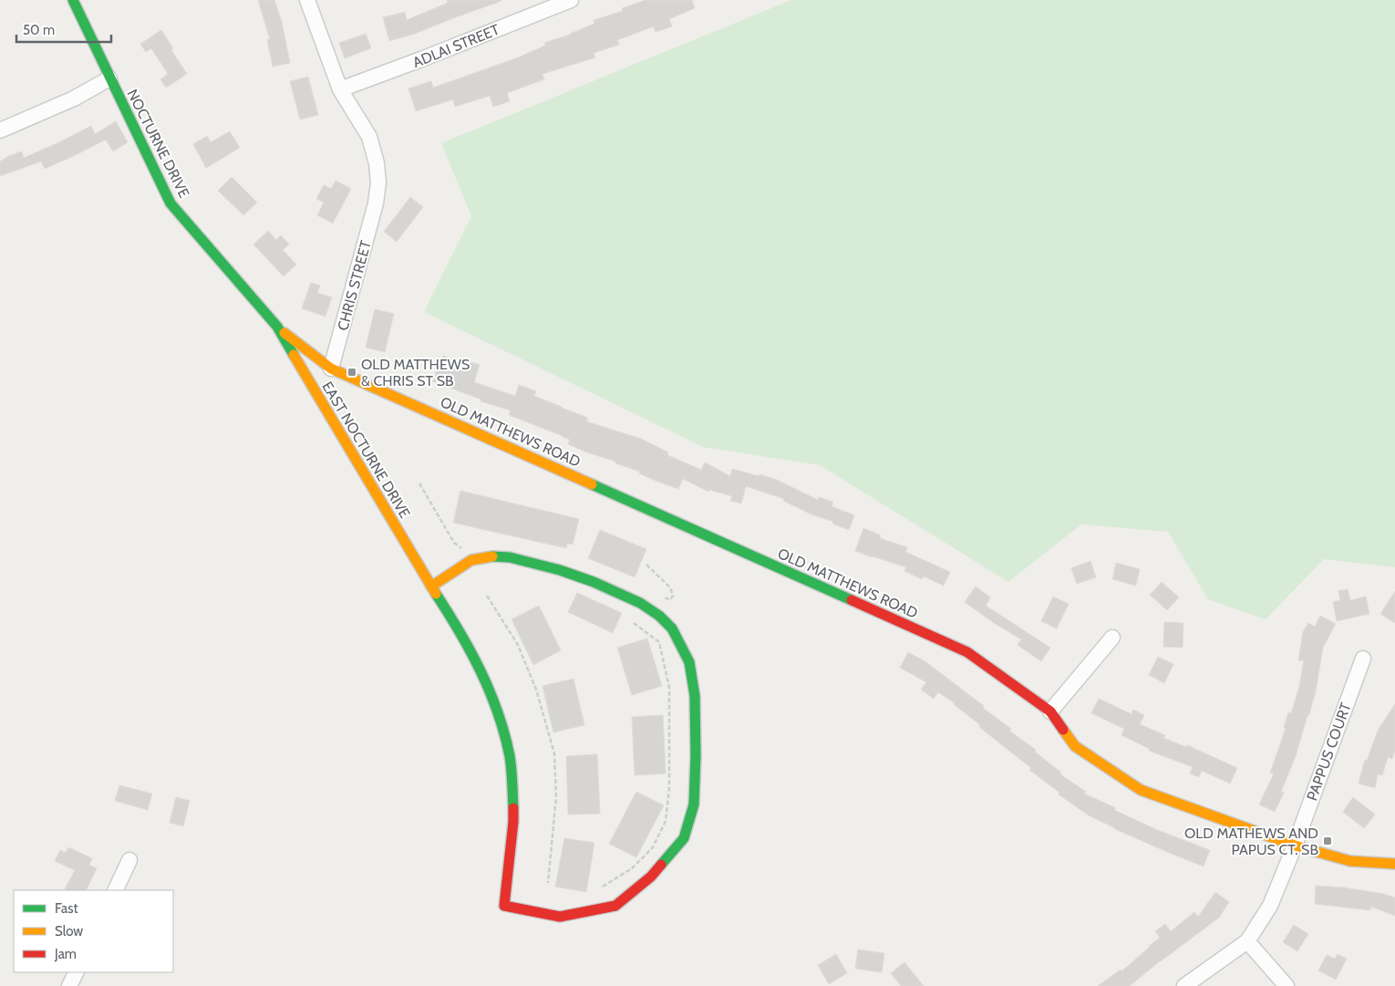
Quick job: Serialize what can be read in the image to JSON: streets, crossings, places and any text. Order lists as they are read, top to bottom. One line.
{"streets":{"street":["ADLAI STREET","NOCTURNE DRIVE","CHRIS STREET","OLD MATTHEWS ROAD","EAST NOCTURNE DRIVE","PAPPUS COURT"]},"crossings":[["ADLAI STREET","CHRIS STREET"],["NOCTURNE DRIVE","OLD MATTHEWS ROAD"],["NOCTURNE DRIVE","EAST NOCTURNE DRIVE"],["CHRIS STREET","OLD MATTHEWS ROAD"],["OLD MATTHEWS ROAD","EAST NOCTURNE DRIVE"],["OLD MATTHEWS ROAD","PAPPUS COURT"]],"places":{"transit":["OLD MATTHEWS & CHRIS ST SB","OLD MATHEWS AND PAPUS CT. SB"]},"legend":["Fast","Slow","Jam"],"scale_bar":"50 m"}
